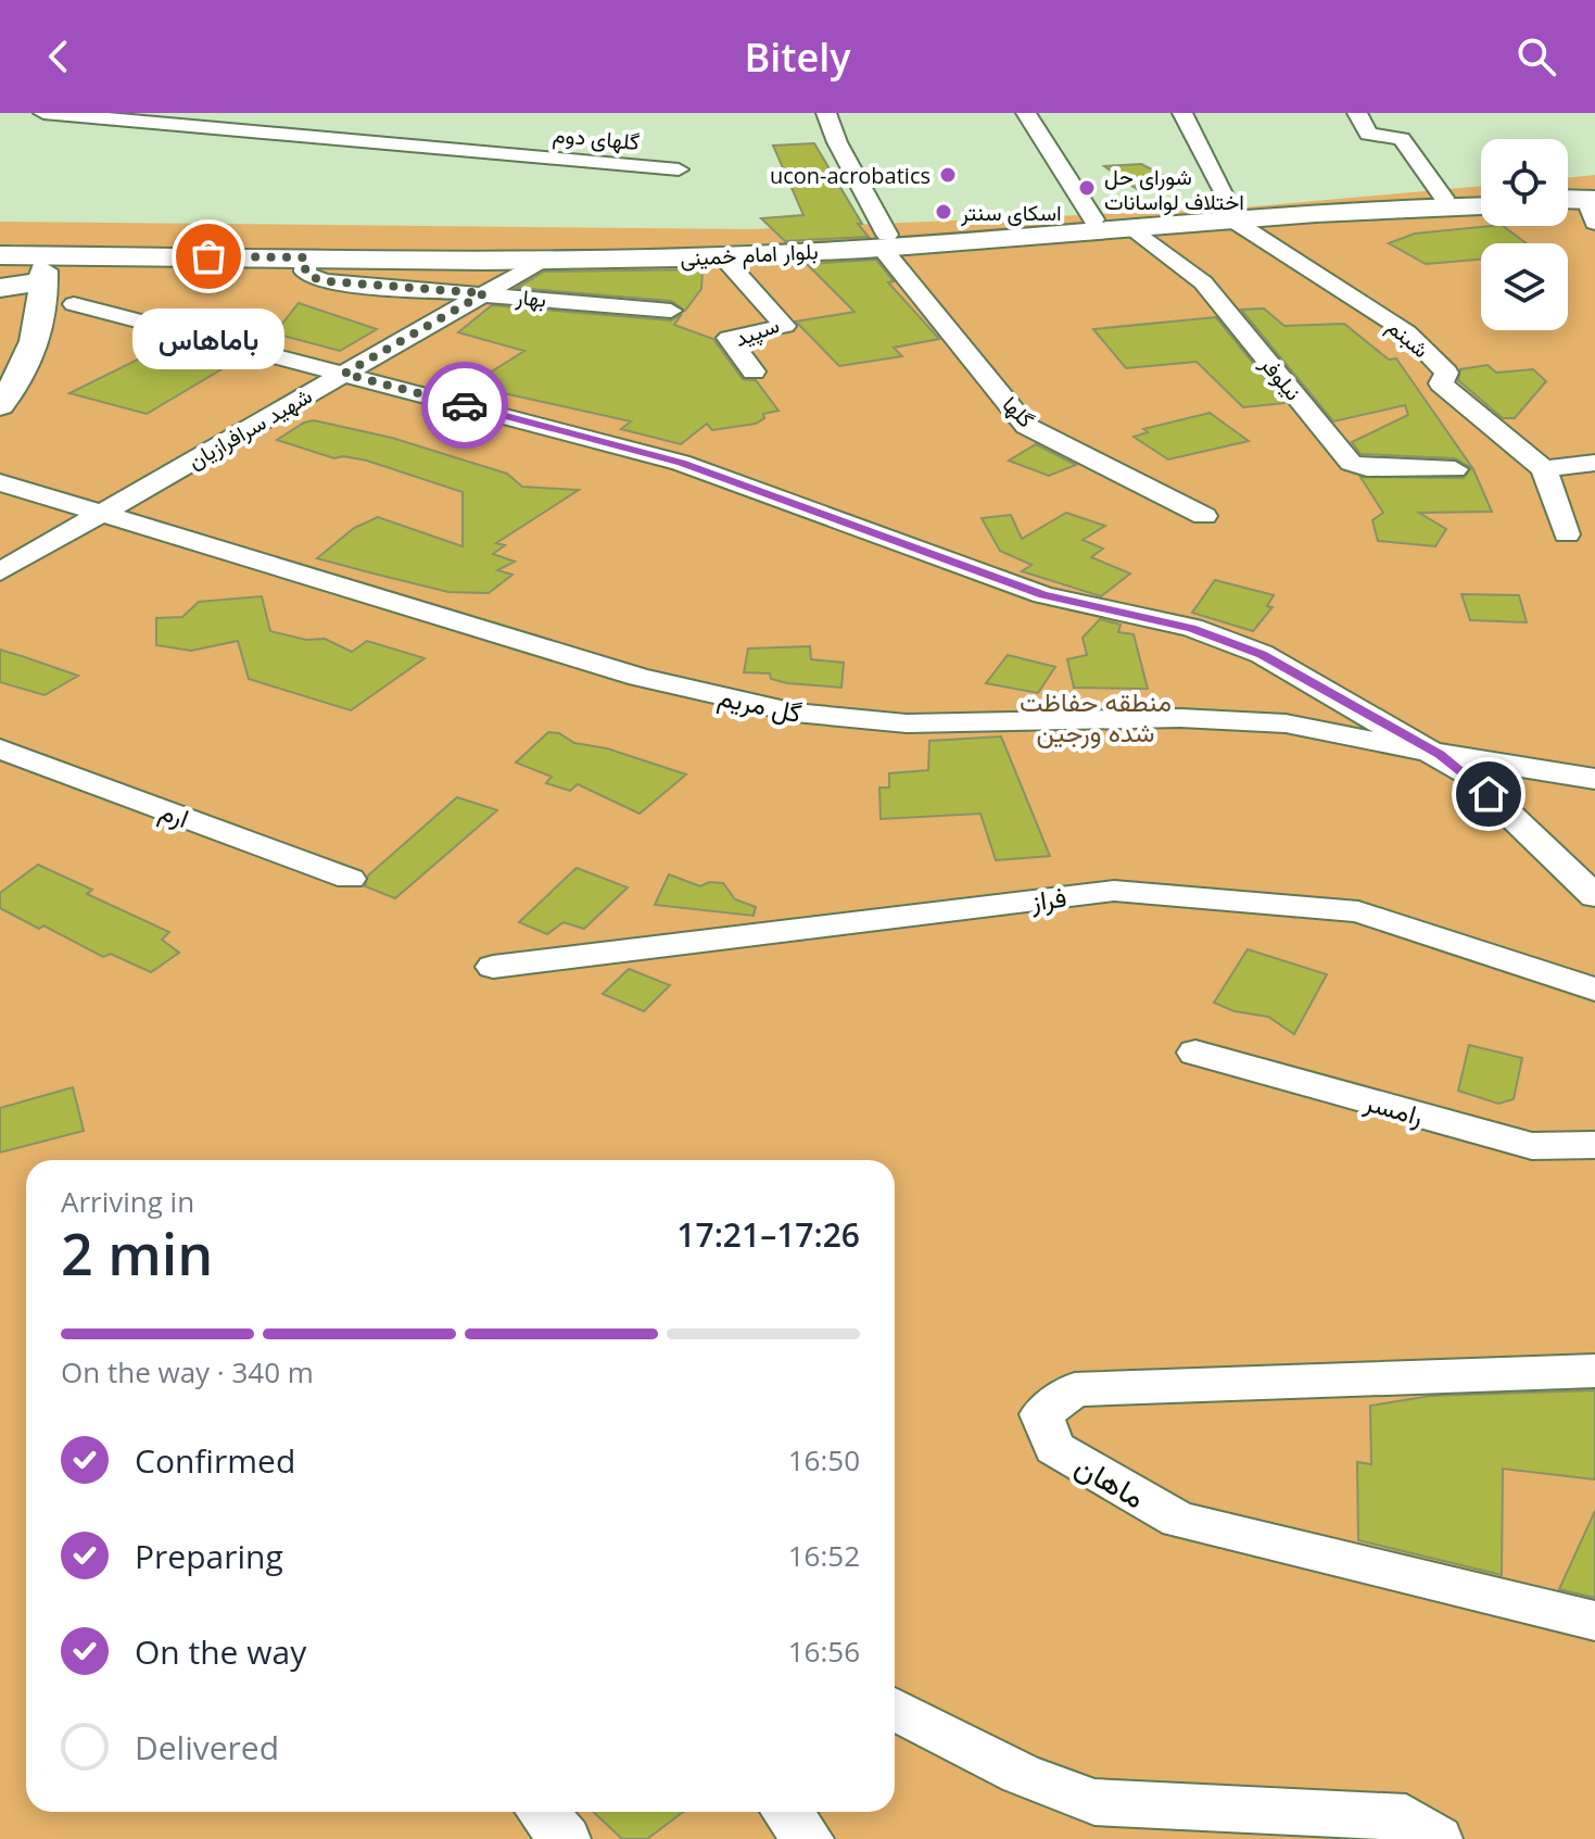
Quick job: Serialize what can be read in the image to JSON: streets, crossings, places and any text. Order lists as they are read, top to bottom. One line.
{"streets":{"main road":["بلوار امام خمینی"],"street":["گلهای دوم","بهار","سپید","شبنم","نیلوفر","گلها","شهید سرافرازیان","گل مریم","ارم","فراز","رامسر","ماهان"]},"crossings":[["بلوار امام خمینی","بهار"],["بلوار امام خمینی","سپید"],["بلوار امام خمینی","شبنم"],["بلوار امام خمینی","نیلوفر"],["بلوار امام خمینی","گلها"],["بلوار امام خمینی","شهید سرافرازیان"],["بهار","شهید سرافرازیان"],["شهید سرافرازیان","گل مریم"]],"parks":["منطقه حفاظت شده ورجین"],"places":["ucon-acrobatics","شورای حل اختلاف لواسانات","اسکای سنتر","باماهاس"],"page":{"header":"Bitely","bubble":"باماهاس","heading":["2 min","Arriving in","17:21–17:26"],"bar":"On the way · 340 m","list":[["Confirmed","16:50"],["Preparing","16:52"],["On the way","16:56"],"Delivered"]}}
